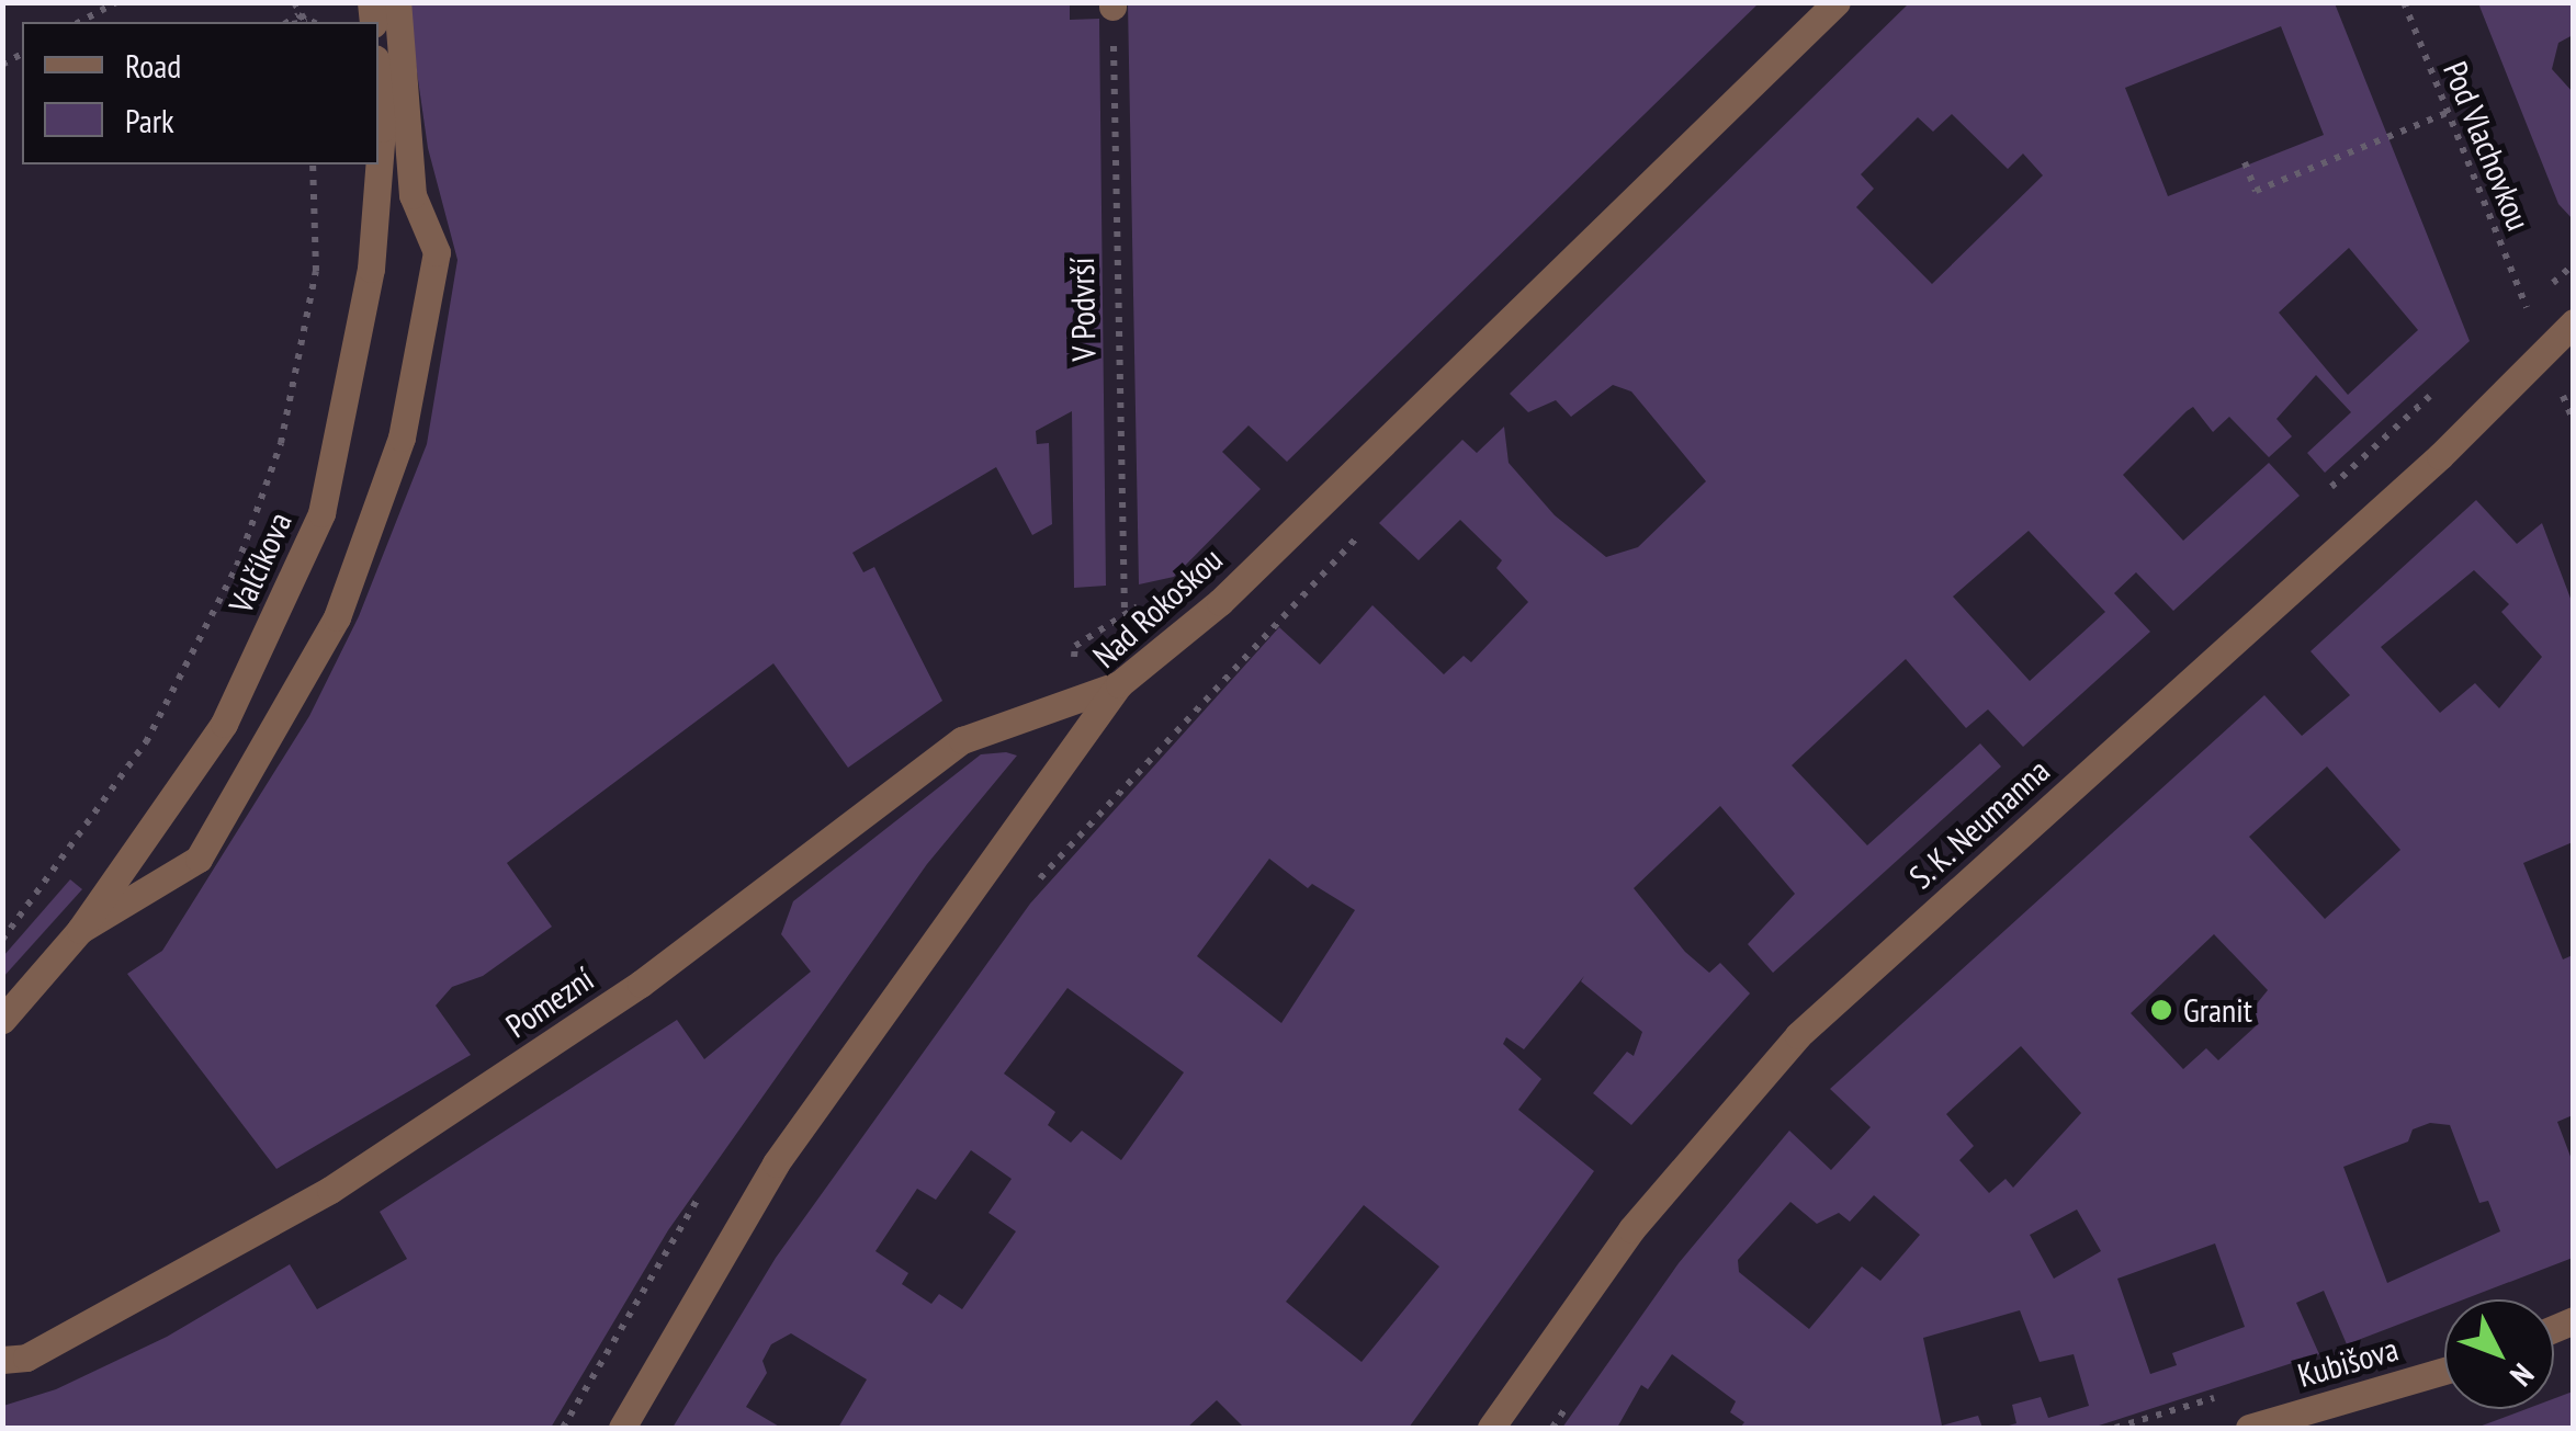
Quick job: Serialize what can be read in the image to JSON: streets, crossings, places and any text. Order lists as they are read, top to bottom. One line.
{"streets":{"street":["Valčíkova","Nad Rokoskou","S. K. Neumanna","Pomezní","Kubišova"],"path":["Pod Vlachovkou","V Podvrší"]},"crossings":[["Nad Rokoskou","Pomezní"]],"places":["Granit"],"legend":["Road","Park"],"north":"bottom right"}
